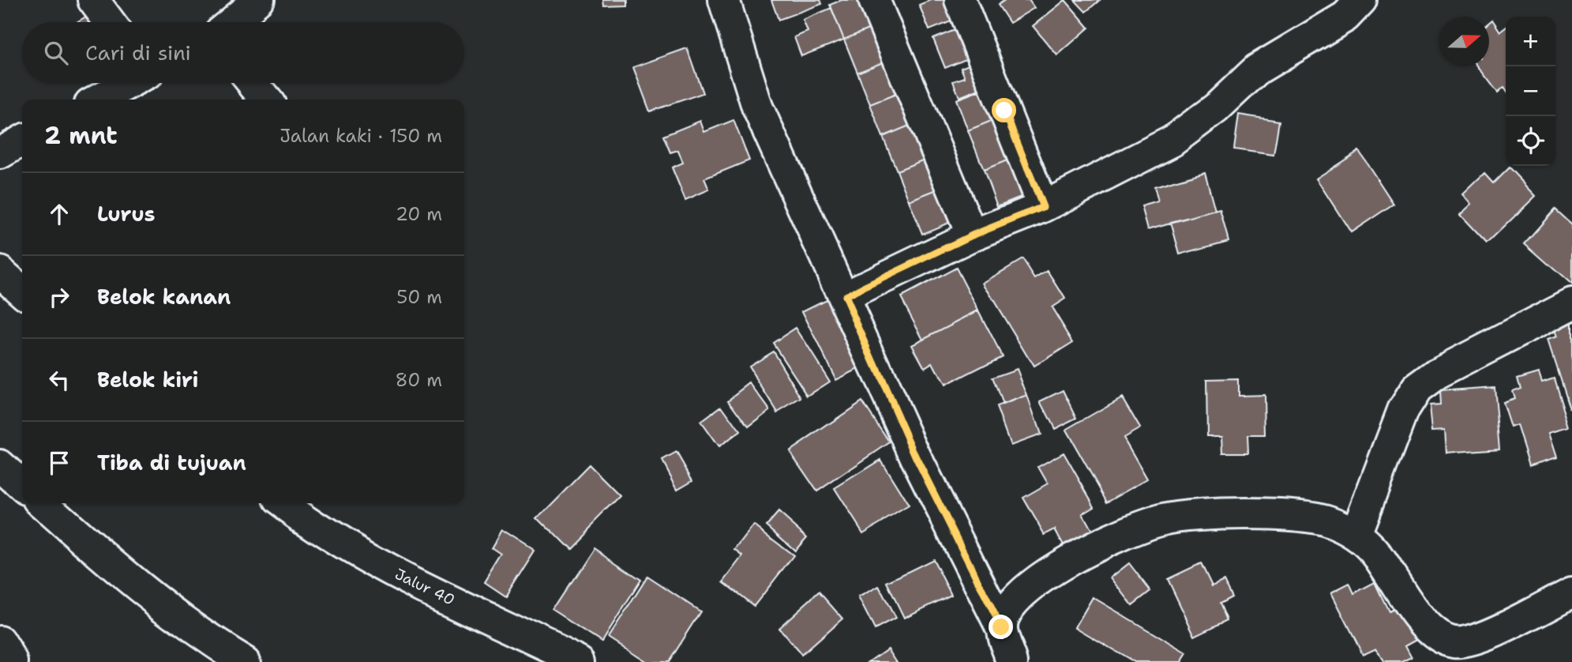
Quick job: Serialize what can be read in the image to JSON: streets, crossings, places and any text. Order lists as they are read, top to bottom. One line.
{"streets":{"main road":["Jalur 40"]},"north":"right","page":{"map_buttons":["+","−"],"search":"Cari di sini","heading":["2 mnt","Jalan kaki · 150 m"],"list":[["Lurus","20 m"],["Belok kanan","50 m"],["Belok kiri","80 m"],"Tiba di tujuan"]}}
